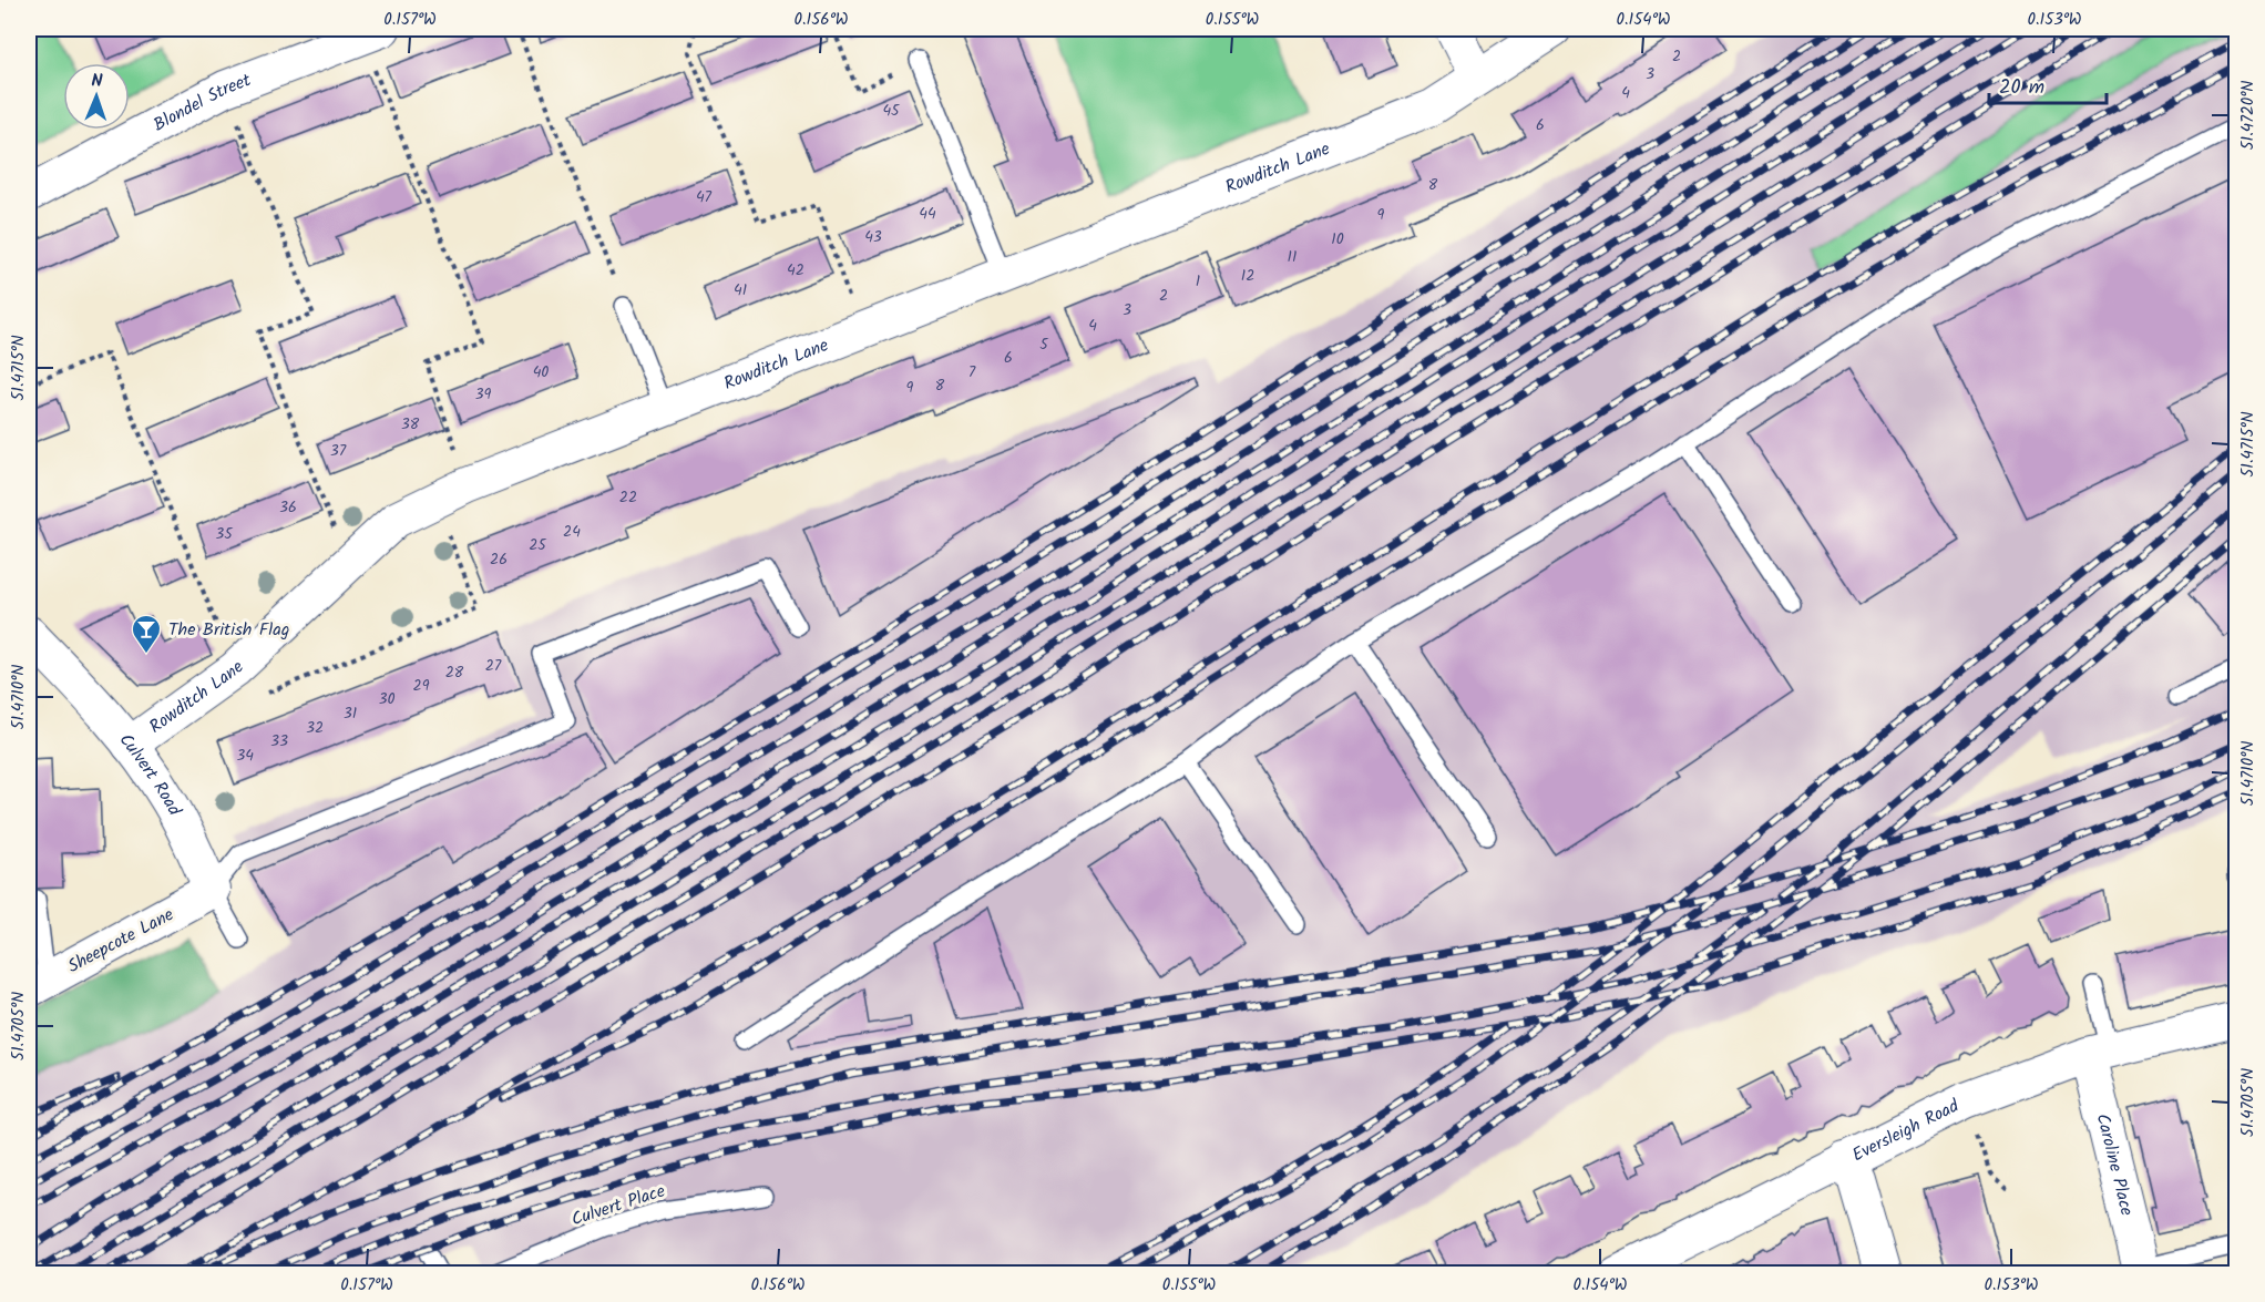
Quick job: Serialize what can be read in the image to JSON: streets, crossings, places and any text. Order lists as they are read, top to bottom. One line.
{"streets":{"street":["Blondel Street","Rowditch Lane","Culvert Road","Sheepcote Lane","Eversleigh Road","Caroline Place"],"lane":["Culvert Place"]},"crossings":[["Rowditch Lane","Culvert Road"],["Culvert Road","Sheepcote Lane"],["Eversleigh Road","Caroline Place"]],"places":{"bar":["The British Flag"]},"house_numbers":["2","3","4","45","6","8","47","44","9","43","10","11","42","12","1","41","2","3","4","5","6","40","7","8","9","39","38","37","22","36","24","35","25","26","27","28","29","30","31","32","33","34"],"scale_bar":"20 m","north":"top","coordinates":["0.157°W","0.156°W","0.155°W","0.154°W","0.153°W","51.4720°N","51.4715°N","51.4710°N","51.4705°N"]}
